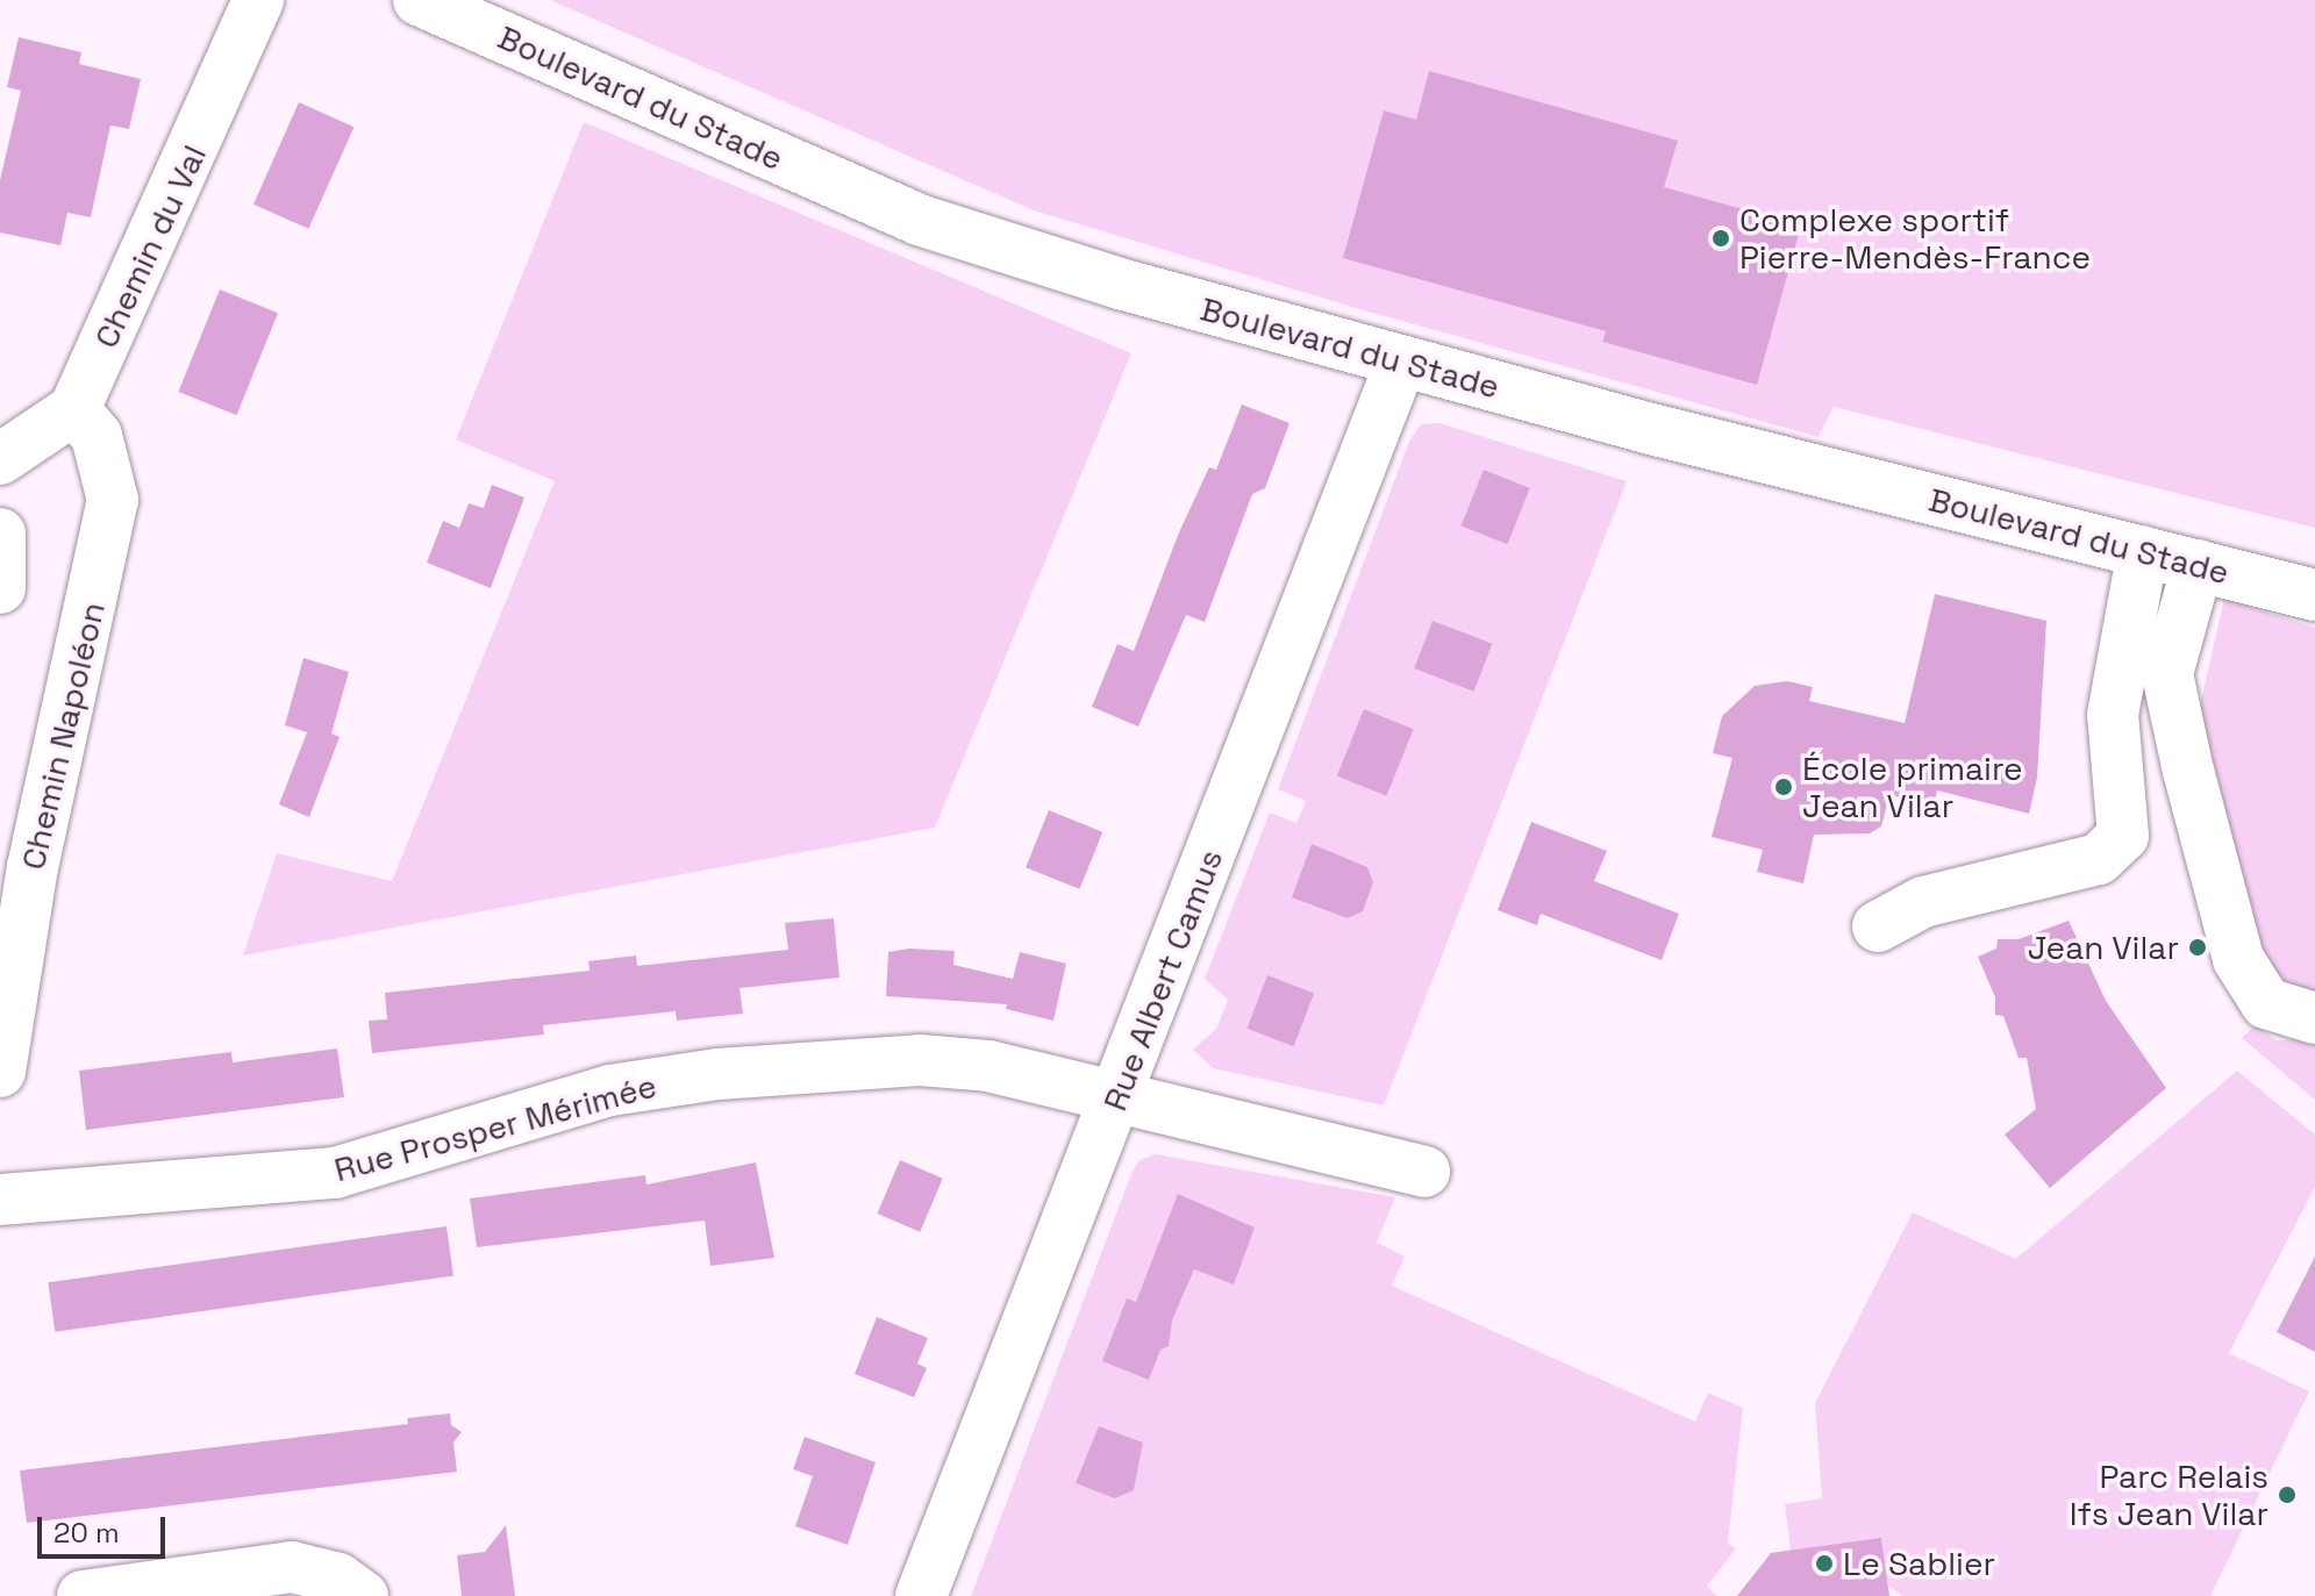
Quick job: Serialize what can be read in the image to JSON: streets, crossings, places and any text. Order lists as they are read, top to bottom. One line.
{"streets":{"street":["Boulevard du Stade","Chemin du Val","Chemin Napoléon","Rue Albert Camus","Rue Prosper Mérimée"]},"crossings":[["Boulevard du Stade","Rue Albert Camus"],["Chemin du Val","Chemin Napoléon"],["Rue Albert Camus","Rue Prosper Mérimée"]],"places":["Complexe sportif Pierre-Mendès-France","École primaire Jean Vilar","Jean Vilar","Parc Relais Ifs Jean Vilar","Le Sablier"],"scale_bar":"20 m"}
